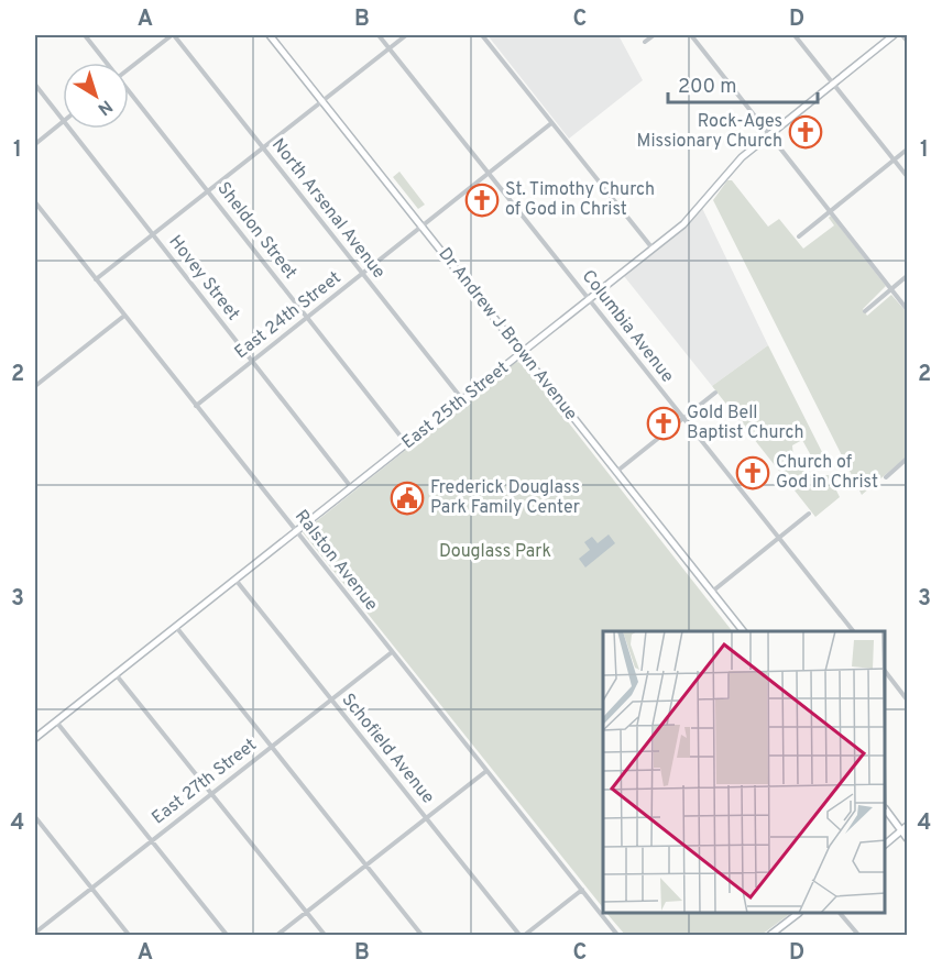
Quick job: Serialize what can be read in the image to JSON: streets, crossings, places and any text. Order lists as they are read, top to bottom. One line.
{"streets":{"street":["North Arsenal Avenue","Sheldon Street","Hovey Street","East 24th Street","Columbia Avenue","Dr Andrew J Brown Avenue","East 25th Street","Ralston Avenue","Schofield Avenue","East 27th Street"]},"crossings":[["North Arsenal Avenue","East 24th Street"],["North Arsenal Avenue","East 25th Street"],["Sheldon Street","East 24th Street"],["Sheldon Street","East 25th Street"],["Hovey Street","East 24th Street"],["Hovey Street","East 25th Street"],["East 24th Street","Columbia Avenue"],["East 24th Street","Dr Andrew J Brown Avenue"],["East 24th Street","Ralston Avenue"],["Columbia Avenue","East 25th Street"],["Dr Andrew J Brown Avenue","East 25th Street"],["East 25th Street","Ralston Avenue"],["East 25th Street","Schofield Avenue"],["Ralston Avenue","East 27th Street"],["Schofield Avenue","East 27th Street"]],"parks":["Douglass Park"],"places":{"church":["Rock-Ages Missionary Church","St. Timothy Church of God in Christ","Gold Bell Baptist Church","Church of God in Christ"],"public building":["Frederick Douglass Park Family Center"]},"scale_bar":"200 m","north":"bottom right","grid":{"columns":["A","B","C","D"],"rows":["1","2","3","4"]}}
